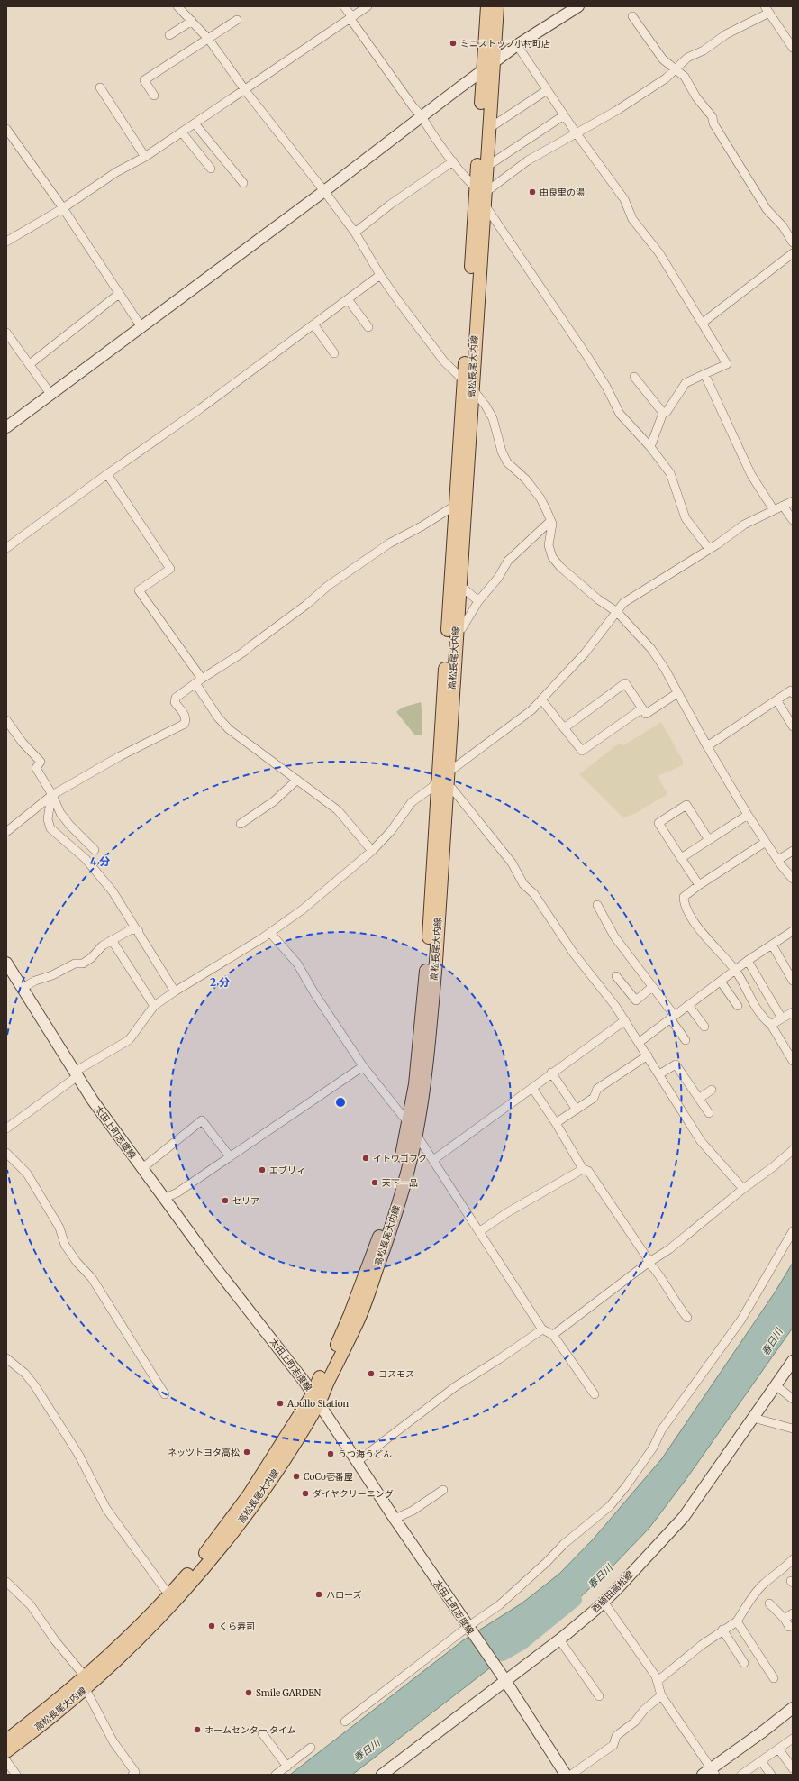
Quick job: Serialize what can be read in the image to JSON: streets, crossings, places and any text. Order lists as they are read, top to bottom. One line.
{"streets":{"main road":["高松長尾大内線","太田上町志度線","西植田高松線"]},"crossings":[["高松長尾大内線","太田上町志度線"],["太田上町志度線","西植田高松線"]],"water":["春日川"],"places":["ミニストップ小村町店","由良里の湯","イトウゴフク","エブリィ","天下一品","セリア","コスモス","Apollo Station","ネッツトヨタ高松","うつ海うどん","CoCo壱番屋","ダイヤクリーニング","ハローズ","くら寿司","Smile GARDEN","ホームセンター タイム"],"rings":["4 分","2 分"]}
